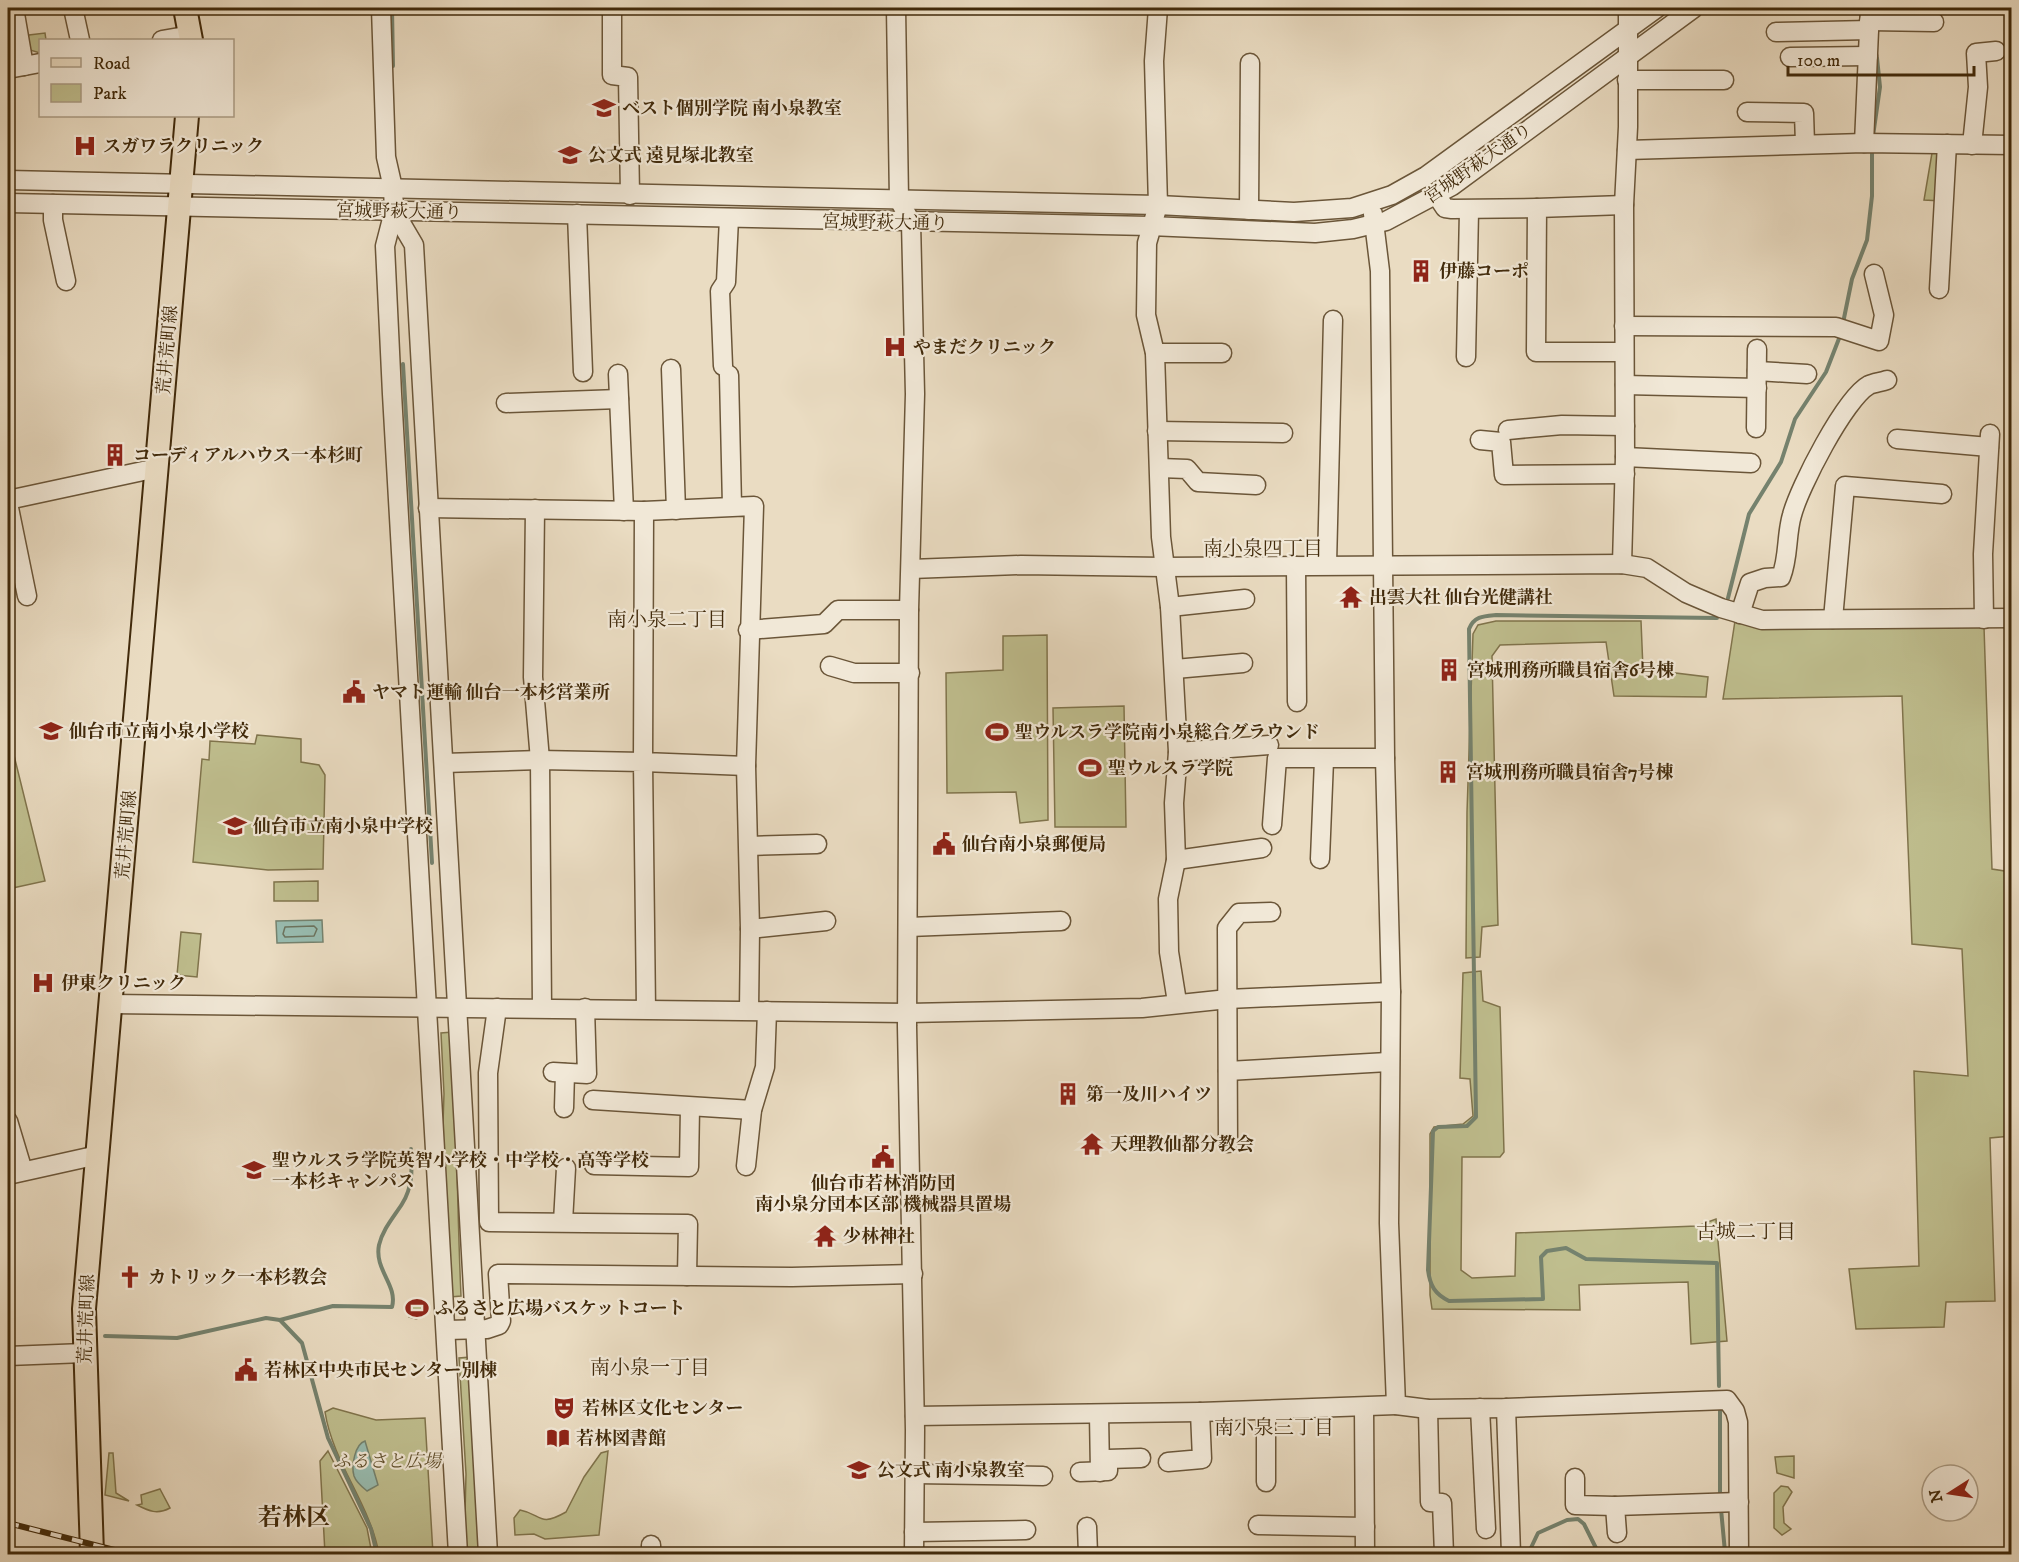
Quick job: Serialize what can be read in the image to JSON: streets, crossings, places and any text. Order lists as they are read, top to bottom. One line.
{"streets":{"main road":["荒井荒町線"],"street":["宮城野萩大通り"]},"crossings":[["宮城野萩大通り","荒井荒町線"]],"districts":["南小泉四丁目","南小泉二丁目","古城二丁目","南小泉一丁目","南小泉三丁目","若林区"],"parks":["ふるさと広場"],"places":{"school or university":["ベスト個別学院 南小泉教室","公文式 遠見塚北教室","仙台市立南小泉小学校","仙台市立南小泉中学校","聖ウルスラ学院英智小学校・中学校・高等学校 一本杉キャンパス","公文式 南小泉教室"],"hospital":["スガワラクリニック","やまだクリニック","伊東クリニック"],"building":["伊藤コーポ","コーディアルハウス一本杉町","宮城刑務所職員宿舎6号棟","宮城刑務所職員宿舎7号棟","第一及川ハイツ"],"temple":["出雲大社 仙台光健講社","天理教仙都分教会","少林神社"],"public building":["ヤマト運輸 仙台一本杉営業所","仙台南小泉郵便局","仙台市若林消防団 南小泉分団本区部 機械器具置場","若林区中央市民センター別棟"],"sports":["聖ウルスラ学院南小泉総合グラウンド","聖ウルスラ学院","ふるさと広場バスケットコート"],"church":["カトリック一本杉教会"],"theatre":["若林区文化センター"],"library":["若林図書館"]},"legend":["Road","Park"],"scale_bar":"100 m","north":"left"}
